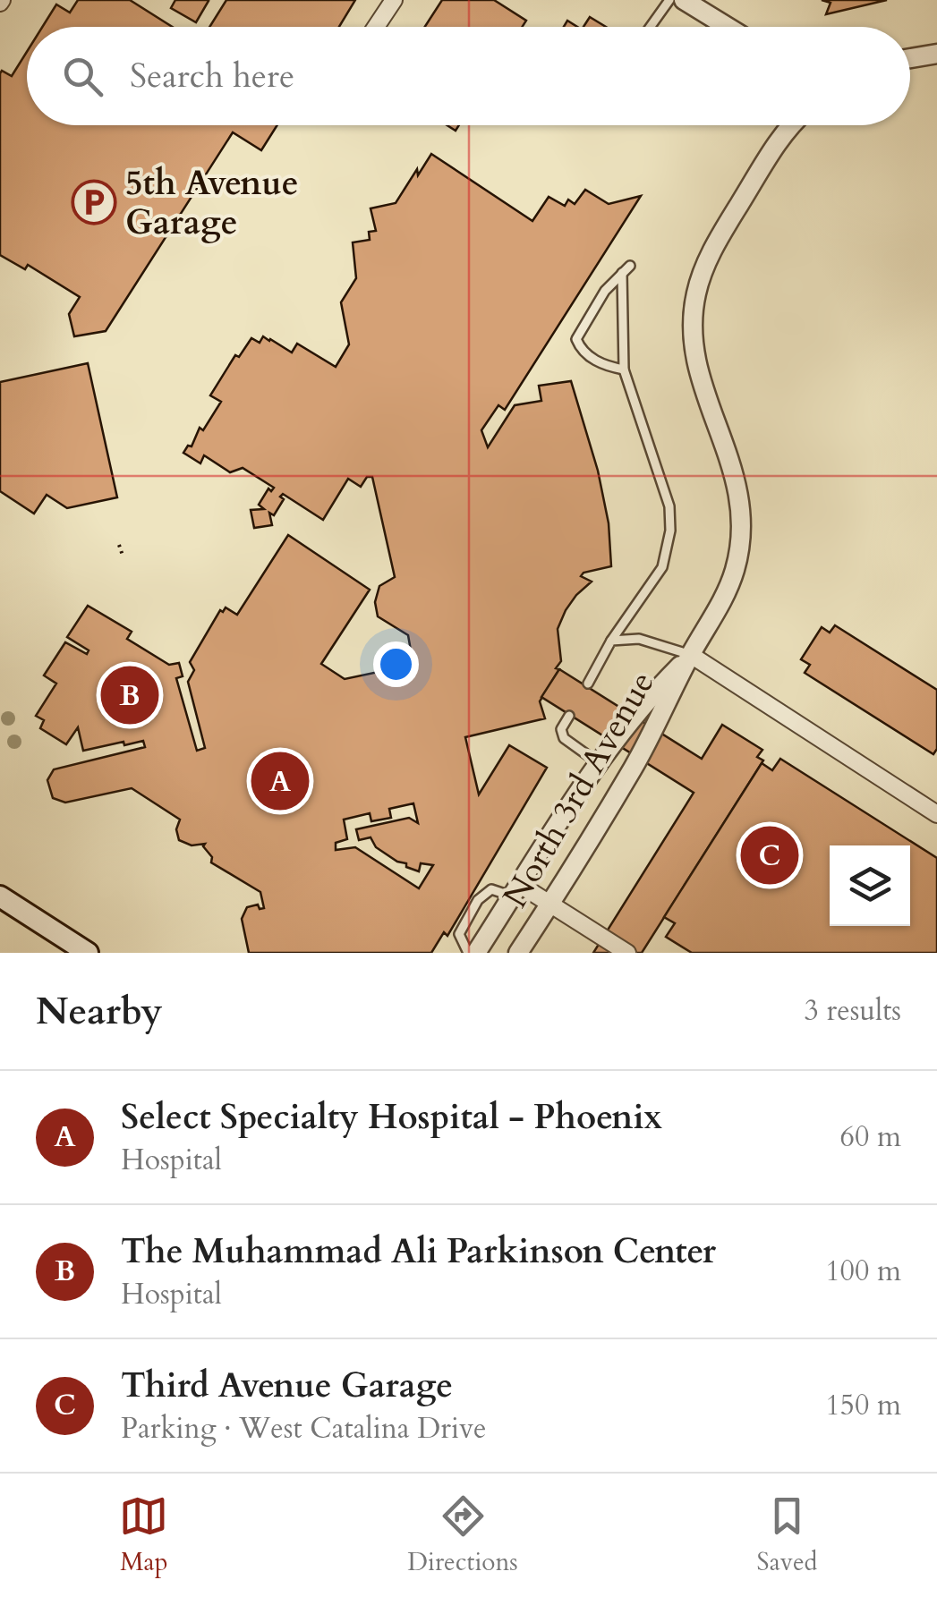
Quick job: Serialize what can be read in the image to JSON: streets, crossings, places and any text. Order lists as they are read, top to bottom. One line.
{"streets":{"street":["North 3rd Avenue"]},"places":{"parking":["5th Avenue Garage"]},"page":{"search":"Search here","pins":["B","A","C"],"heading":["Nearby","3 results"],"list":[{"mark":"A","name":"Select Specialty Hospital - Phoenix","note":"Hospital","value":"60 m"},{"mark":"B","name":"The Muhammad Ali Parkinson Center","note":"Hospital","value":"100 m"},{"mark":"C","name":"Third Avenue Garage","note":"Parking · West Catalina Drive","value":"150 m"}],"nav":["Map","Directions","Saved"]}}
